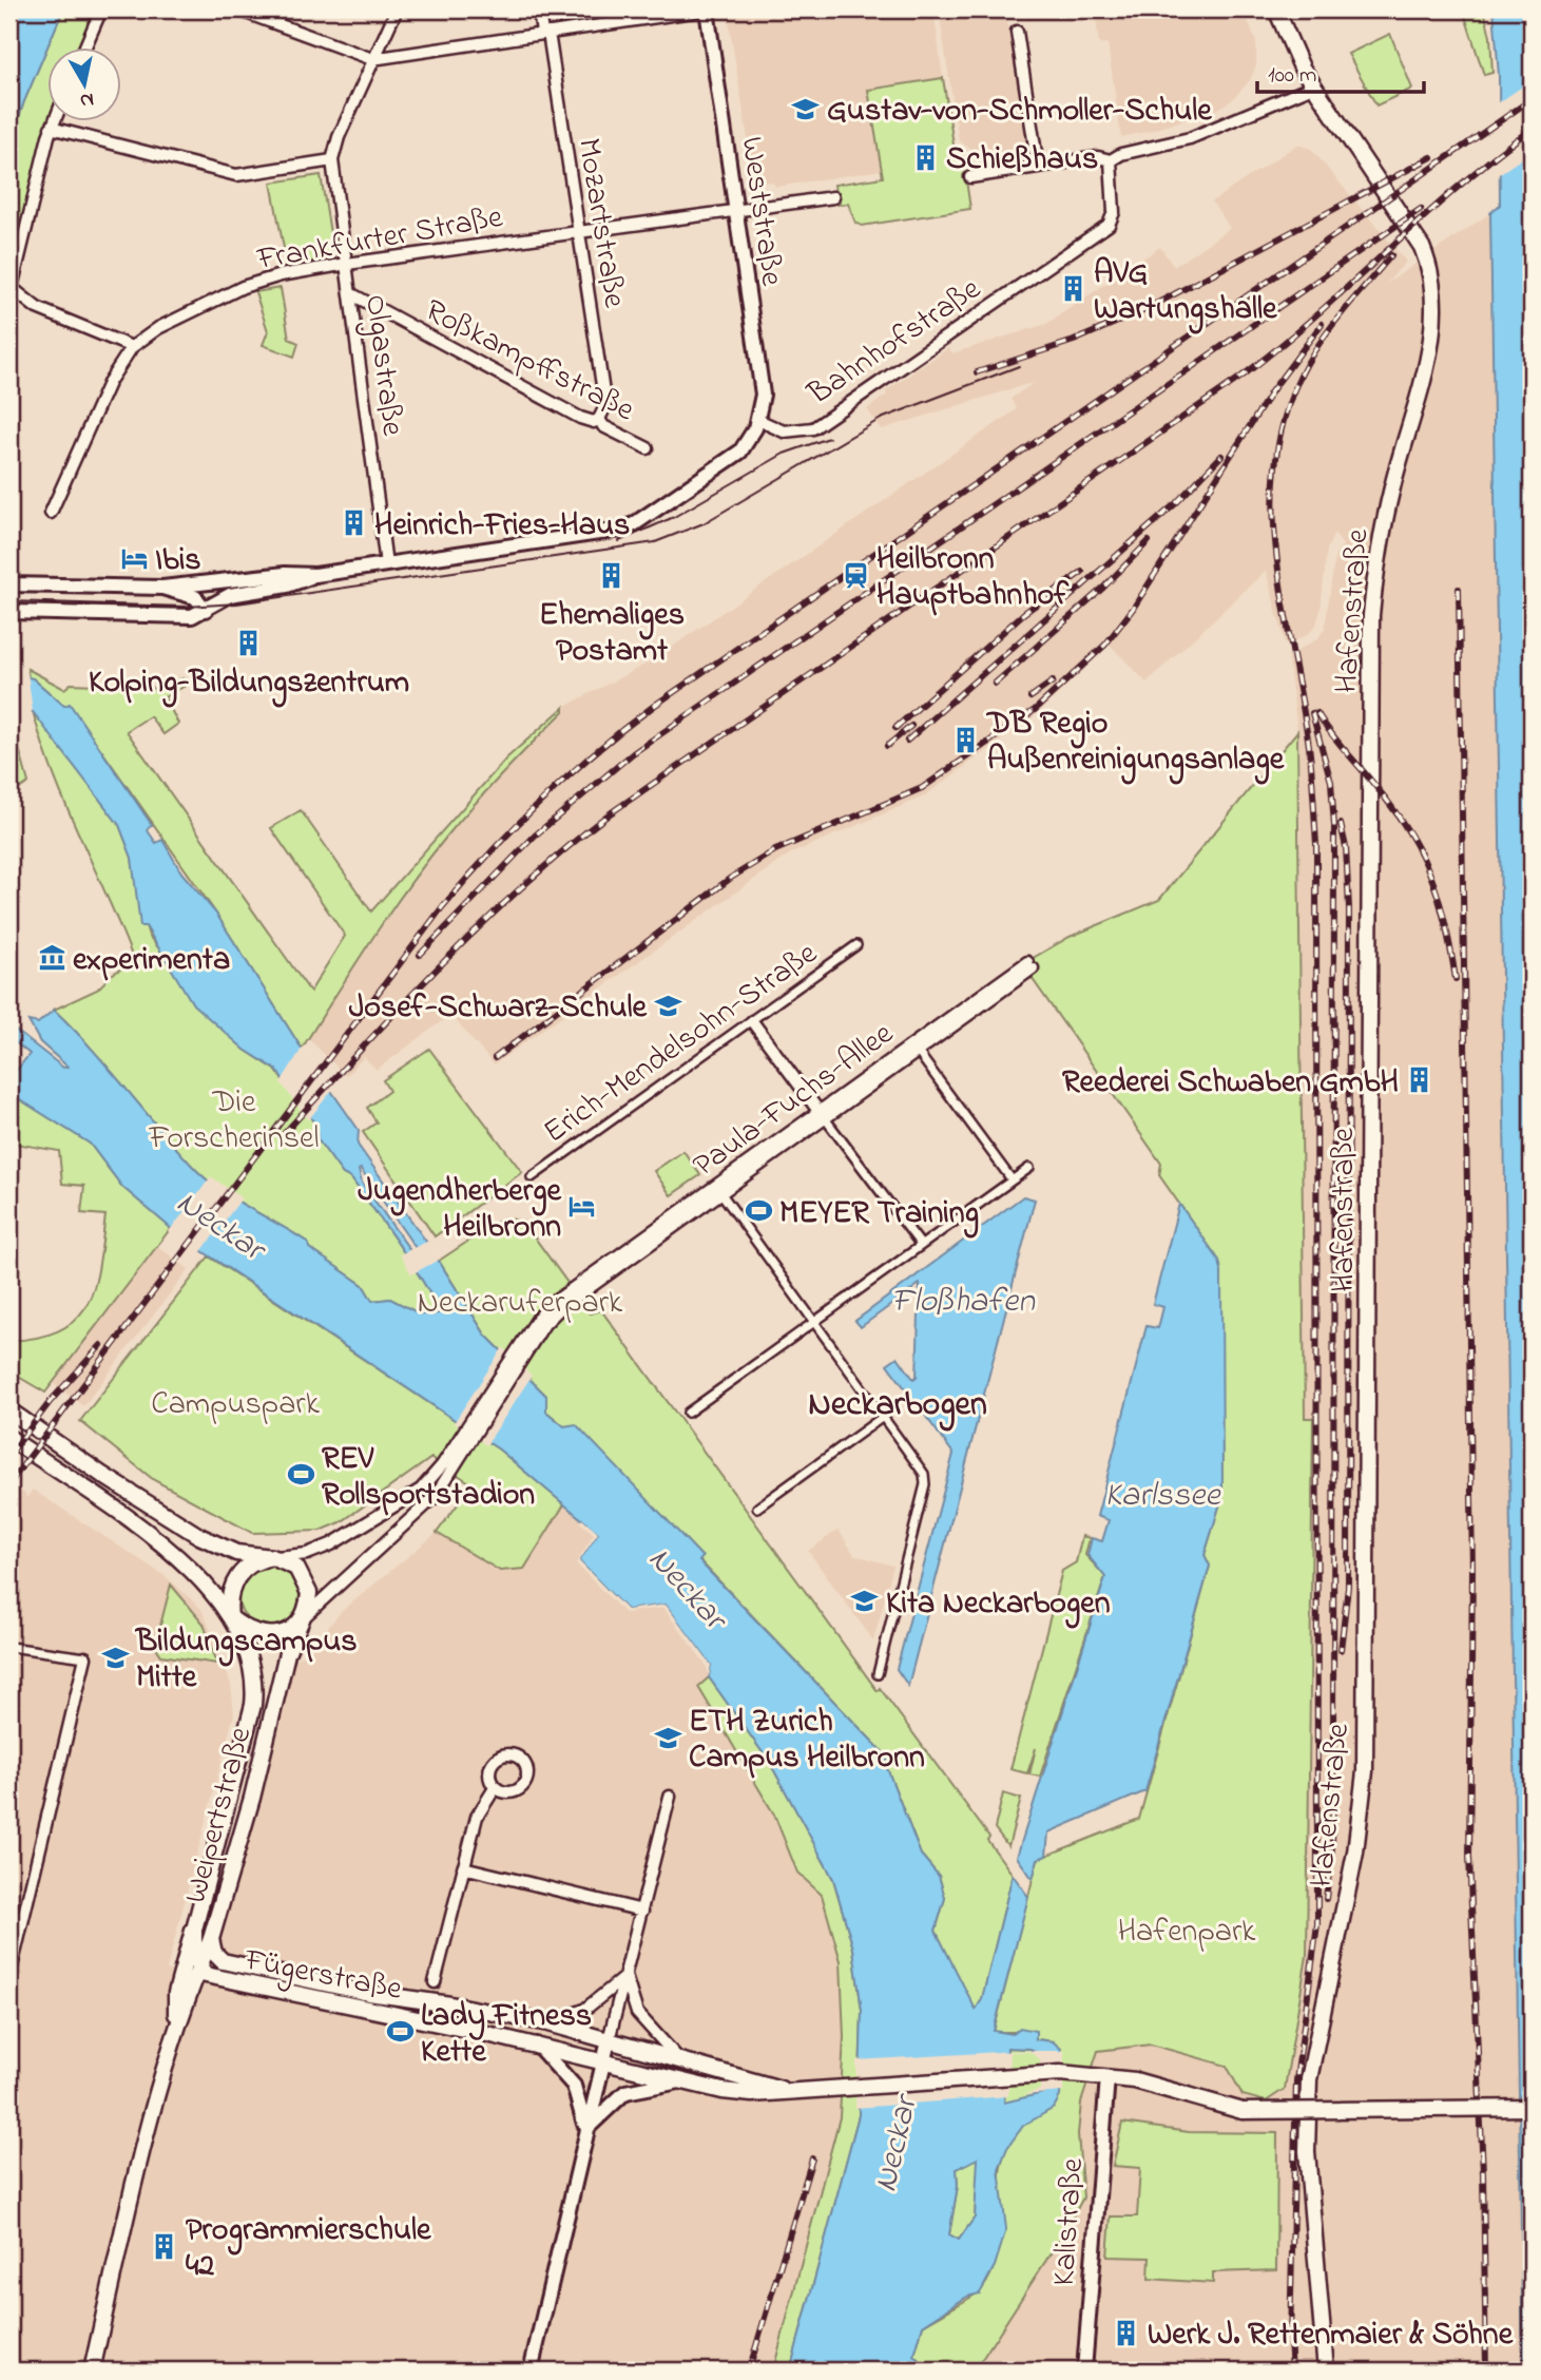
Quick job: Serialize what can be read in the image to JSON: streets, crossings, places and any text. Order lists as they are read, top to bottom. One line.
{"streets":{"main road":["Hafenstraße","Weipertstraße","Fügerstraße"],"street":["Weststraße","Mozartstraße","Frankfurter Straße","Bahnhofstraße","Roßkampffstraße","Olgastraße","Erich-Mendelsohn-Straße","Paula-Fuchs-Allee","Kalistraße"]},"crossings":[["Weststraße","Frankfurter Straße"],["Weststraße","Bahnhofstraße"],["Mozartstraße","Frankfurter Straße"],["Mozartstraße","Roßkampffstraße"],["Frankfurter Straße","Olgastraße"],["Roßkampffstraße","Olgastraße"],["Weipertstraße","Fügerstraße"],["Fügerstraße","Kalistraße"]],"districts":["Neckarbogen"],"water":["Neckar","Floßhafen","Karlssee"],"parks":["Die Forscherinsel","Neckaruferpark","Campuspark","Hafenpark"],"places":{"school or university":["Gustav-von-Schmoller-Schule","Josef-Schwarz-Schule","Kita Neckarbogen","Bildungscampus Mitte","ETH Zurich Campus Heilbronn"],"building":["Schießhaus","AVG Wartungshalle","Heinrich-Fries-Haus","Ehemaliges Postamt","Kolping-Bildungszentrum","DB Regio Außenreinigungsanlage","Reederei Schwaben GmbH","Programmierschule 42","Werk J. Rettenmaier & Söhne"],"hotel":["Ibis","Jugendherberge Heilbronn"],"station":["Heilbronn Hauptbahnhof"],"museum":["experimenta"],"sports":["MEYER Training","REV Rollsportstadion","Lady Fitness Kette"]},"scale_bar":"100 m","north":"bottom"}
